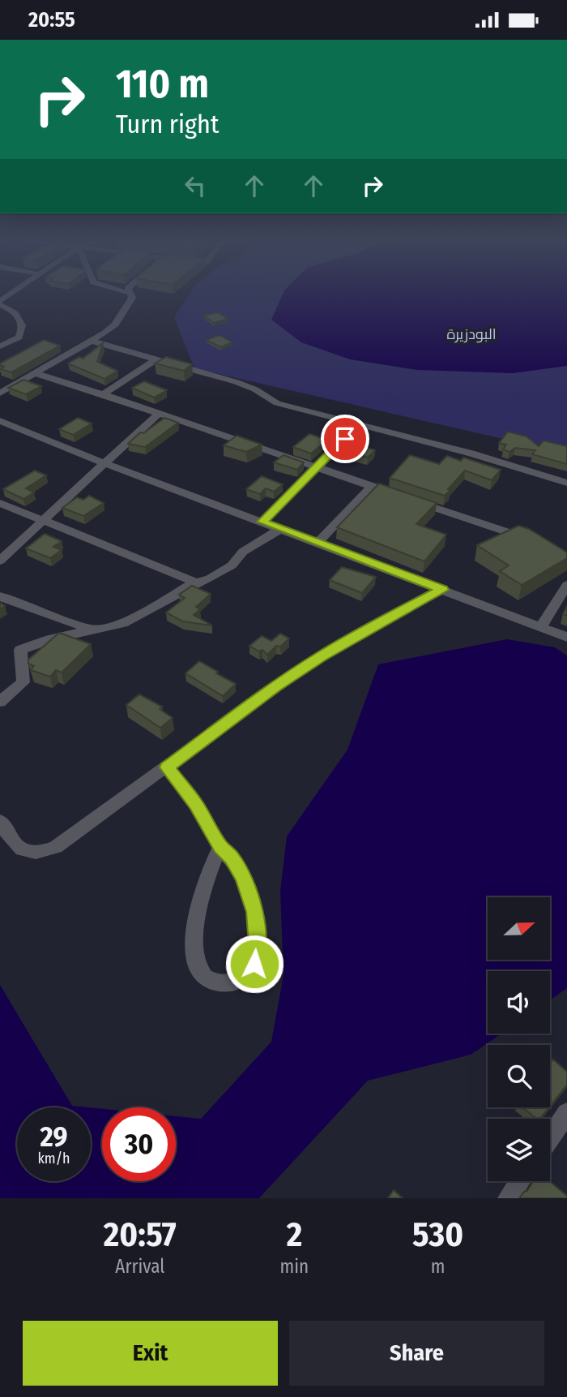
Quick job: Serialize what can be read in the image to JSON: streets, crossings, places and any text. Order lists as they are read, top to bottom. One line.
{"parks":["البودزيرة"],"north":"right","page":{"status":"20:55","turn":["110 m","Turn right"],"speed":"29 km/h","limit":"30","eta":["20:57","Arrival","2","min","530","m"],"buttons":["Exit","Share"]}}
